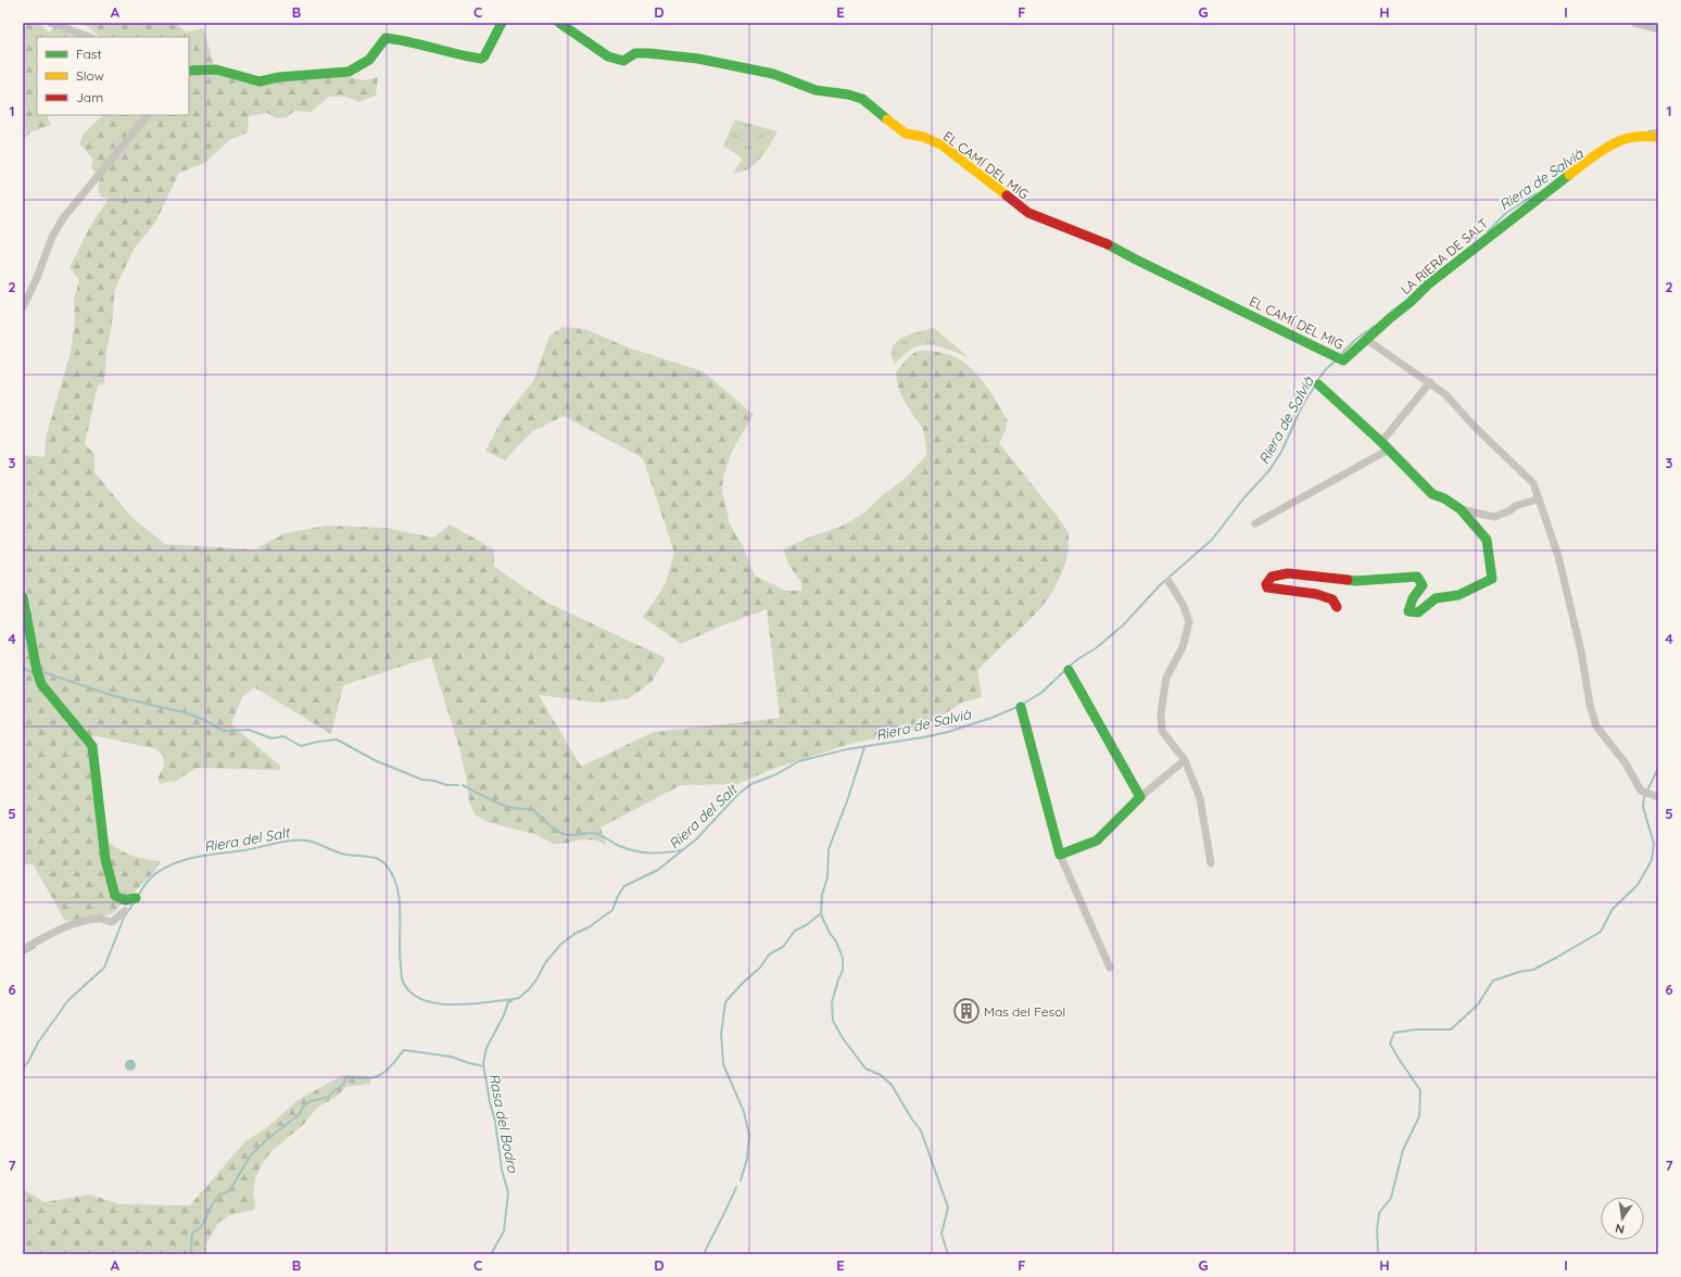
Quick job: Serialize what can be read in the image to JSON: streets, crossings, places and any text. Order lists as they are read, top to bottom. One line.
{"streets":{"street":["EL CAMÍ DEL MIG","LA RIERA DE SALT"]},"crossings":[["EL CAMÍ DEL MIG","LA RIERA DE SALT"]],"water":["Riera de Salvià","Riera del Salt","Rasa del Bodro"],"places":{"building":["Mas del Fesol"]},"legend":["Fast","Slow","Jam"],"north":"bottom","grid":{"columns":["A","B","C","D","E","F","G","H","I"],"rows":["1","2","3","4","5","6","7"]}}
